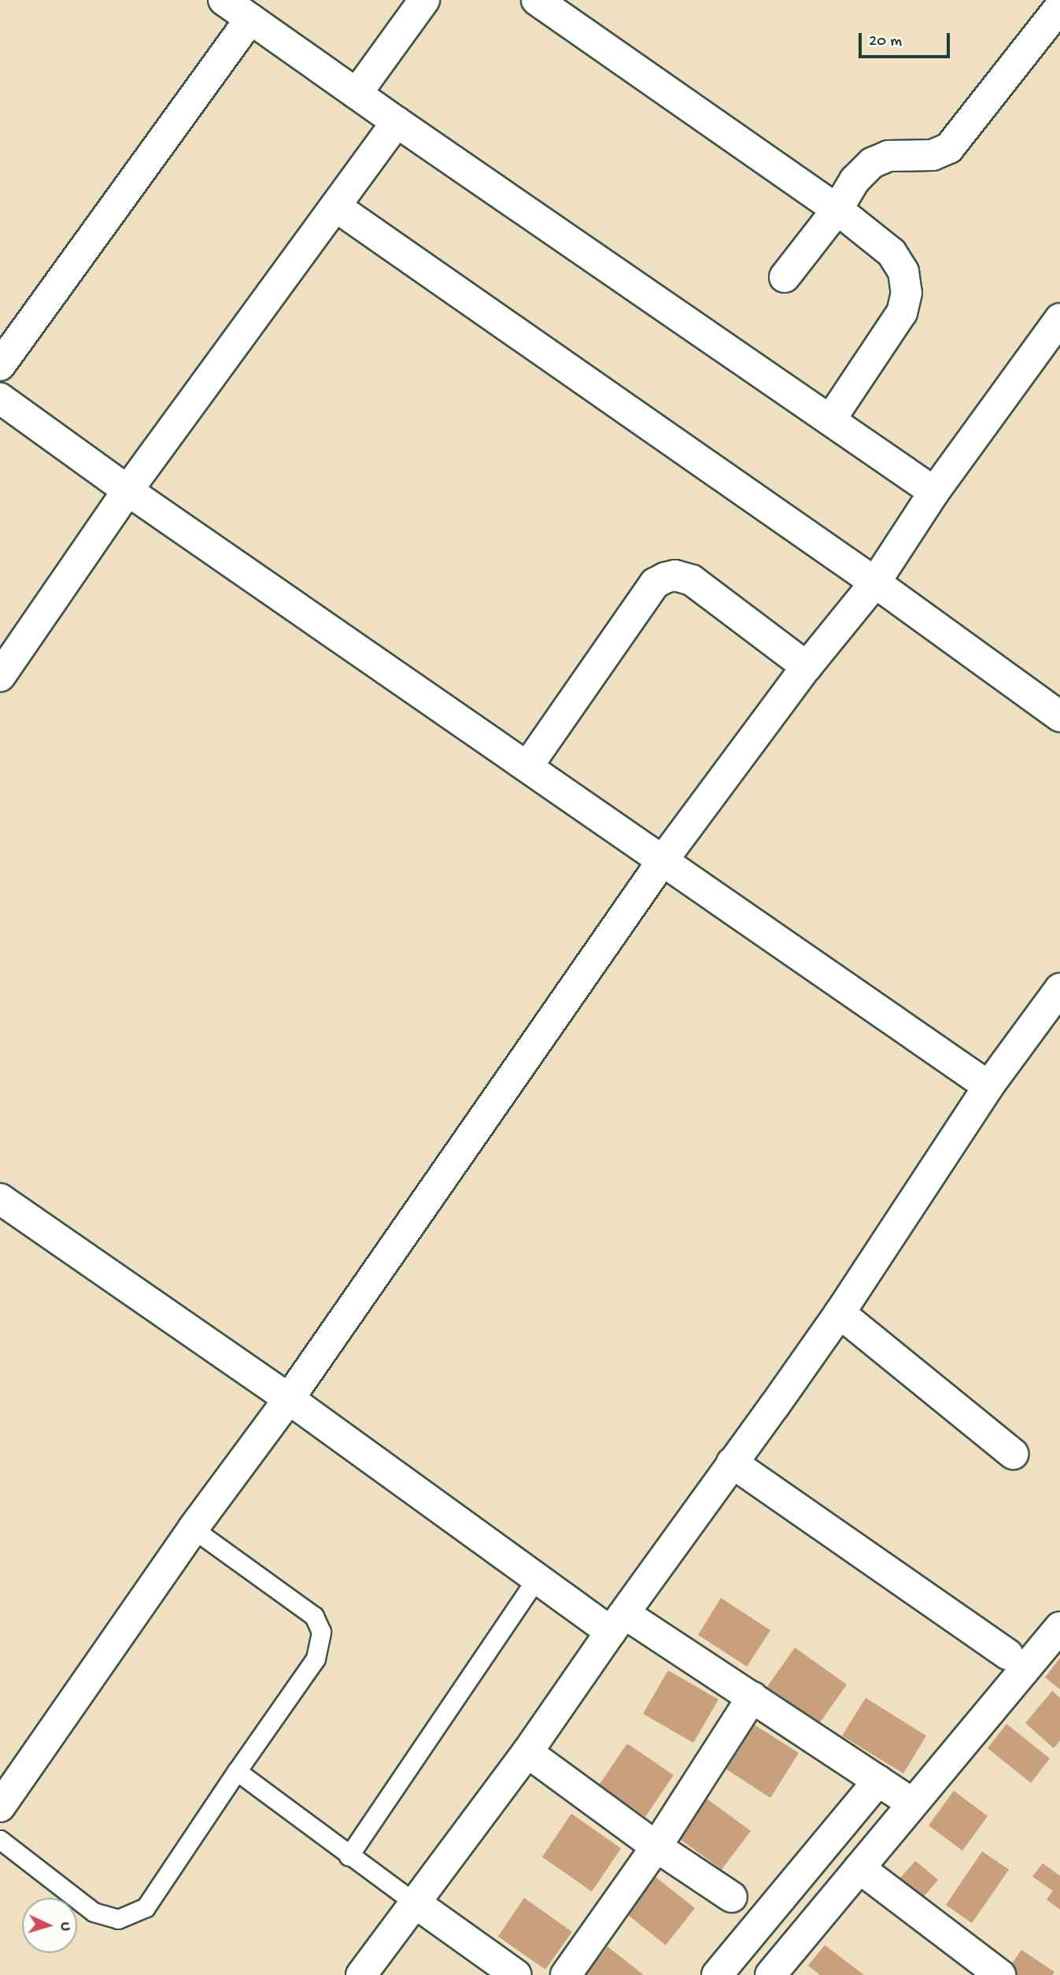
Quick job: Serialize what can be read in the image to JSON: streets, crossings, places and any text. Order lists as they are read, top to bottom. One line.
{"scale_bar":"20 m","north":"right"}
